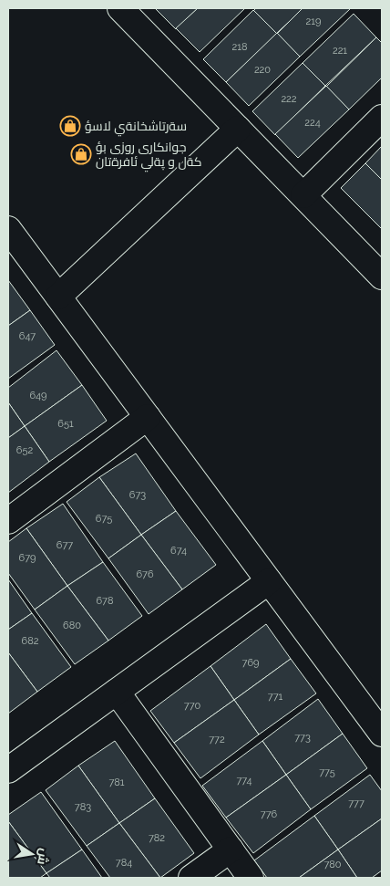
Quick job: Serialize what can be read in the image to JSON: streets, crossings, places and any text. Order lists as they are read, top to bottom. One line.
{"places":{"shop":["سةرتاشخانةي لاسؤ","جوانكارى روزى بؤ كةل و پةلي ئافرةتان"]},"house_numbers":["219","218","221","220","222","224","647","649","651","652","673","675","677","674","679","676","678","680","682","769","771","770","773","772","775","774","781","777","783","776","782","784","780"],"north":"right"}
